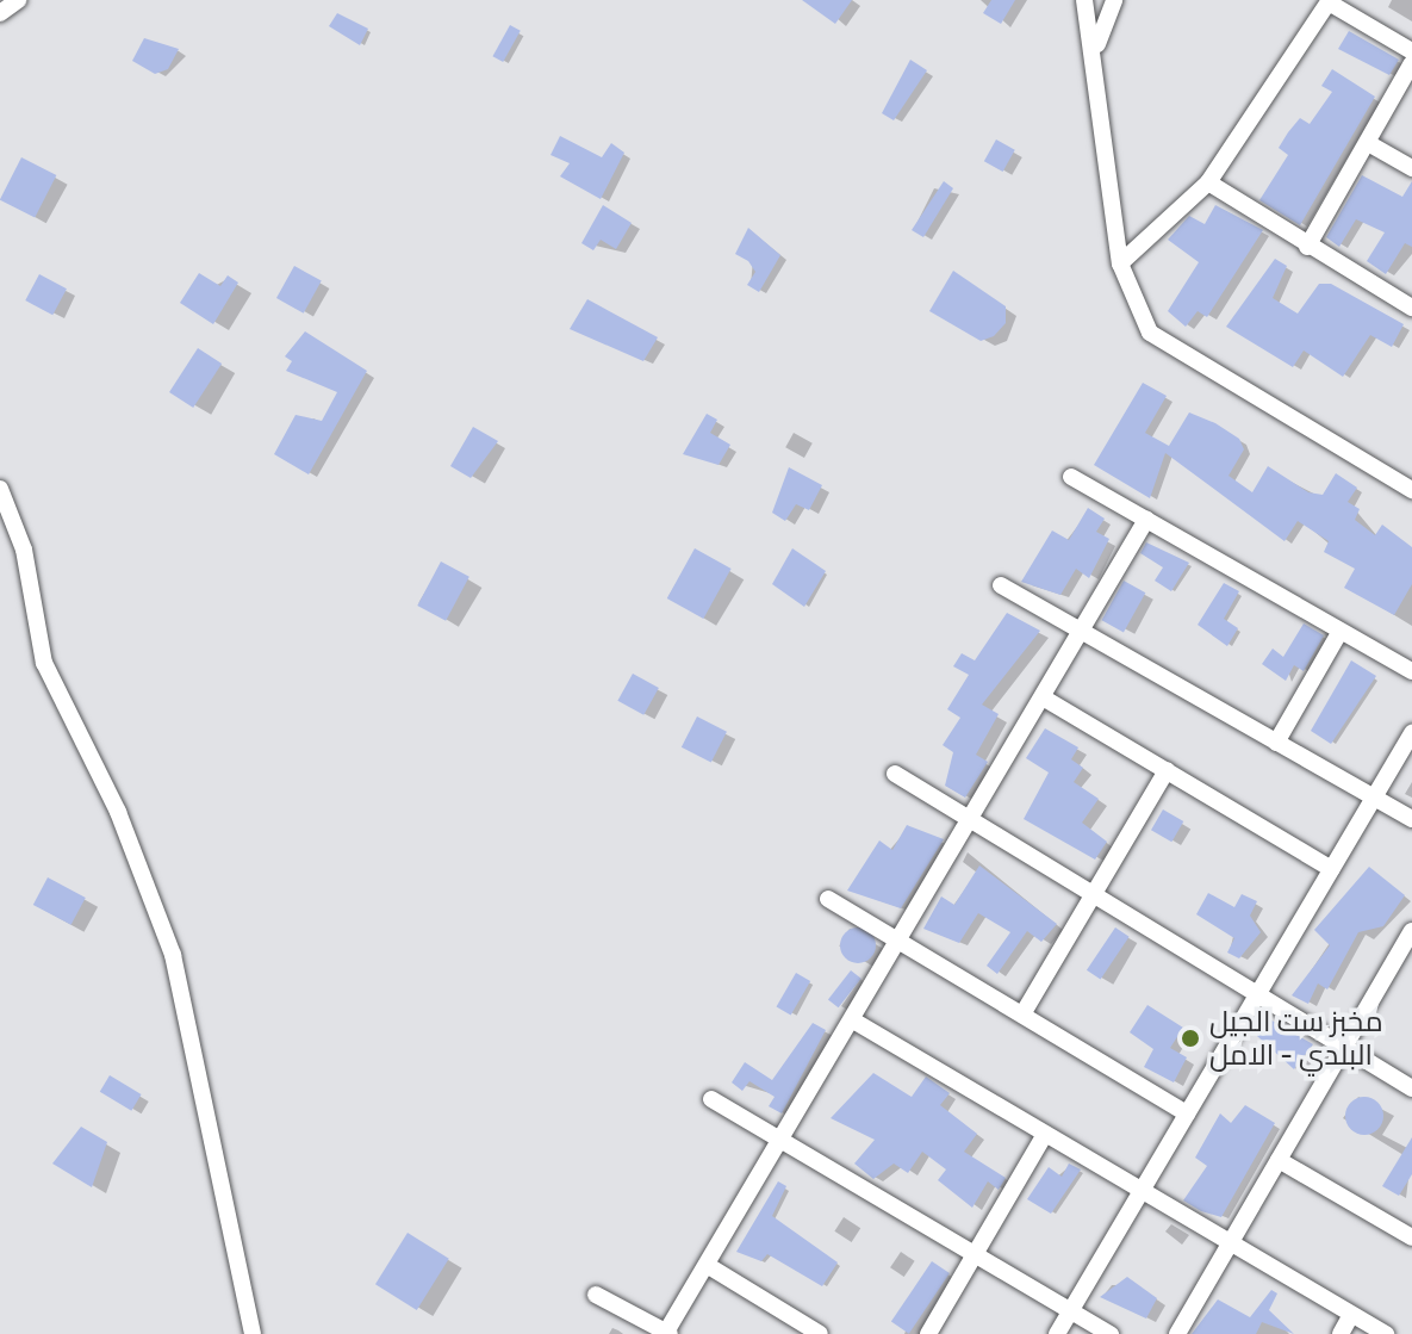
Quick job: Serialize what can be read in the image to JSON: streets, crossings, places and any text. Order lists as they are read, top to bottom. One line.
{"places":["مخبز ست الجيل البلدي - الامل"]}
